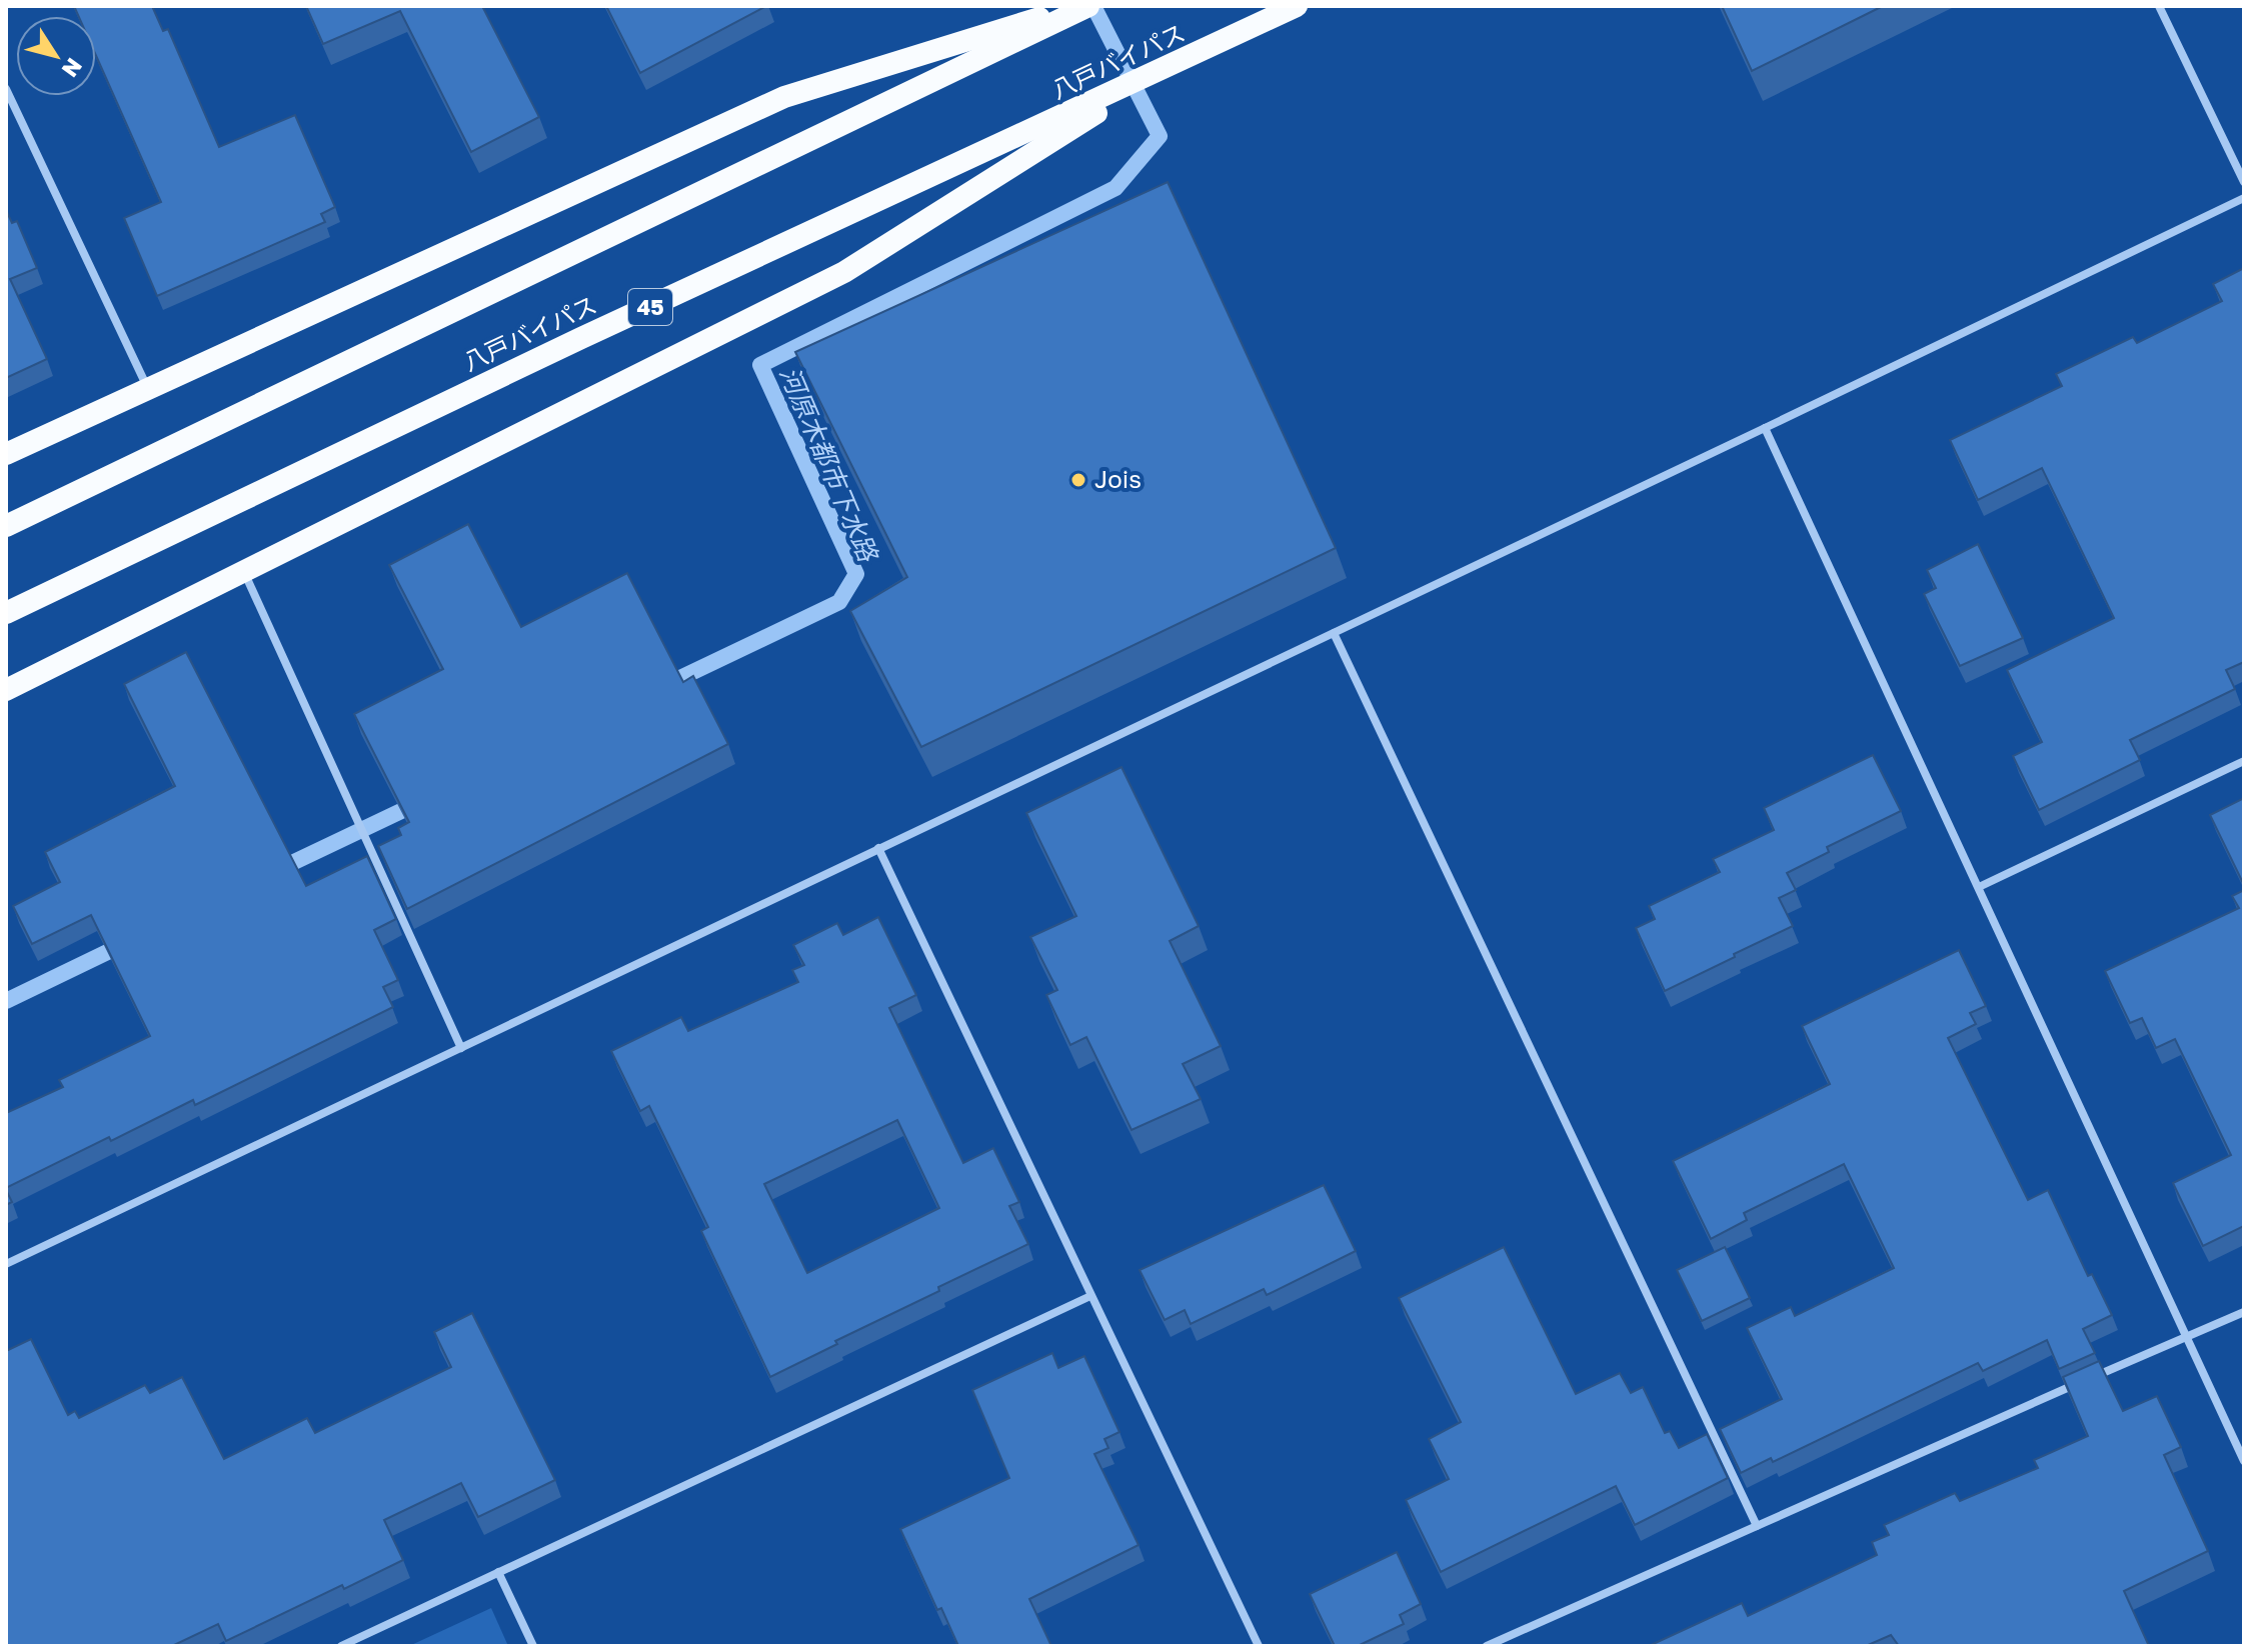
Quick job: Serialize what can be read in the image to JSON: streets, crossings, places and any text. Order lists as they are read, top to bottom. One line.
{"streets":{"highway":["八戸バイパス","45"]},"water":["河原木都市下水路"],"places":["Jois"],"north":"bottom right"}
